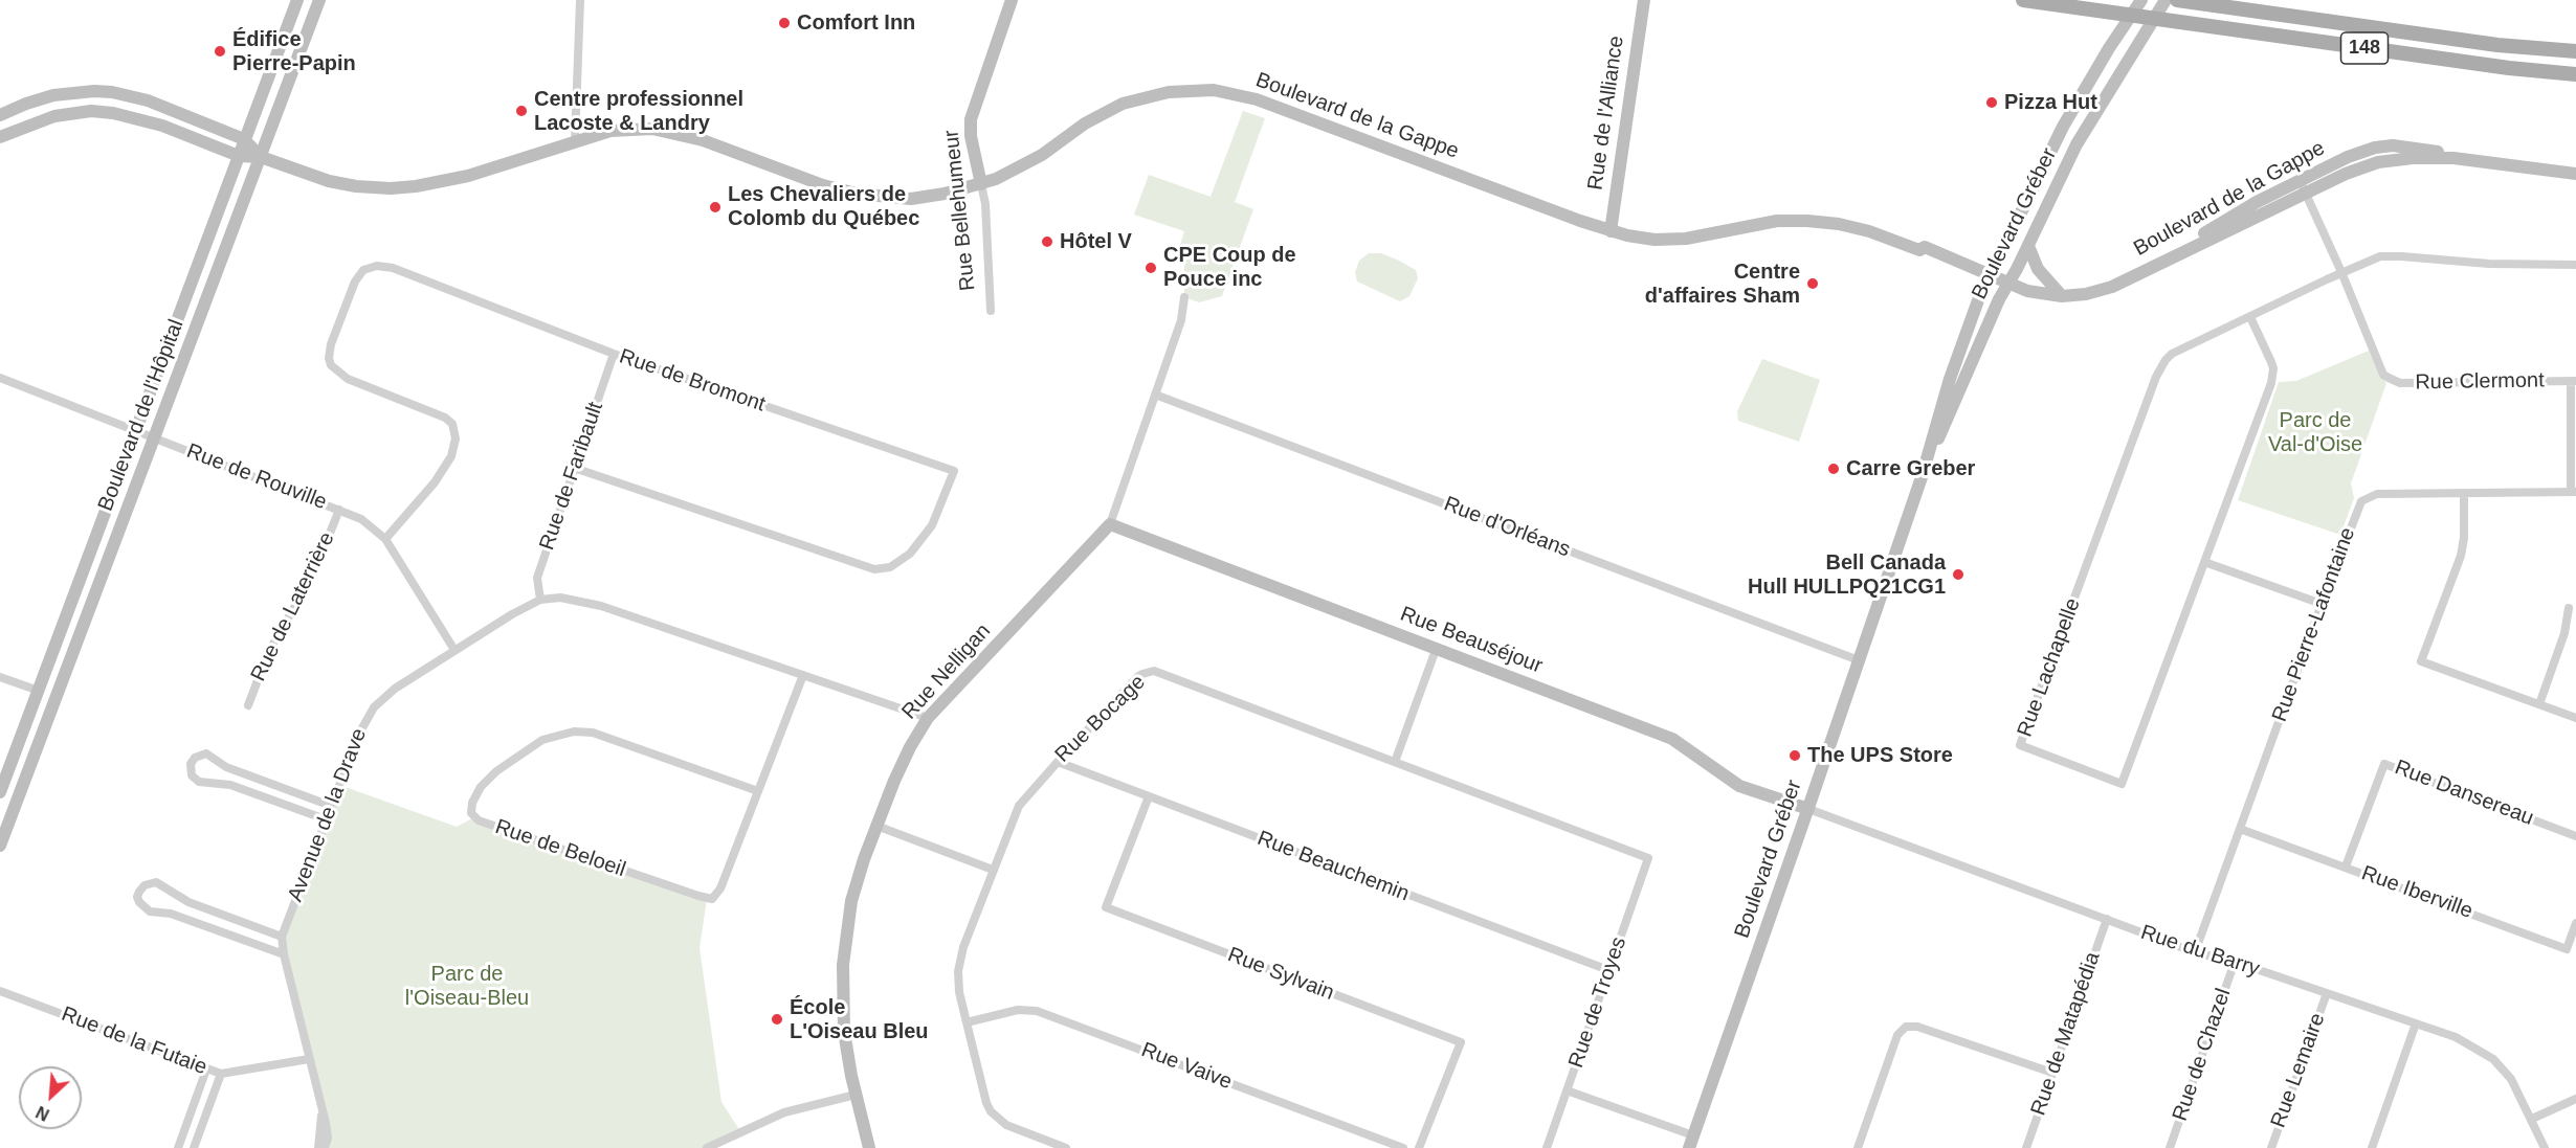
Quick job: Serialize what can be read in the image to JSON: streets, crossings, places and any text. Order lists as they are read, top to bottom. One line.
{"streets":{"main road":["148"],"street":["Rue de l'Alliance","Boulevard de la Gappe","Rue Bellehumeur","Boulevard Gréber","Rue de Bromont","Rue Clermont","Boulevard de l'Hôpital","Rue de Faribault","Rue de Rouville","Rue d'Orléans","Rue de Laterrière","Rue Pierre-Lafontaine","Rue Beauséjour","Rue Lachapelle","Rue Nelligan","Rue Bocage","Rue Dansereau","Avenue de la Drave","Rue de Beloeil","Rue Beauchemin","Rue Iberville","Rue du Barry","Rue Sylvain","Rue de Troyes","Rue de Matapédia","Rue de la Futaie","Rue de Chazel","Rue Vaive","Rue Lemaire"]},"crossings":[["148","Boulevard Gréber"],["Rue de l'Alliance","Boulevard de la Gappe"],["Boulevard de la Gappe","Rue Bellehumeur"],["Boulevard de la Gappe","Boulevard Gréber"],["Boulevard de la Gappe","Rue Clermont"],["Boulevard de la Gappe","Boulevard de l'Hôpital"],["Boulevard Gréber","Rue d'Orléans"],["Boulevard Gréber","Rue Beauséjour"],["Boulevard Gréber","Rue du Barry"],["Rue de Bromont","Rue de Faribault"],["Rue de Bromont","Rue de Rouville"],["Rue Clermont","Rue Lachapelle"],["Boulevard de l'Hôpital","Rue de Rouville"],["Rue de Faribault","Avenue de la Drave"],["Rue de Rouville","Rue de Laterrière"],["Rue de Rouville","Avenue de la Drave"],["Rue d'Orléans","Rue Nelligan"],["Rue Pierre-Lafontaine","Rue Iberville"],["Rue Pierre-Lafontaine","Rue du Barry"],["Rue Beauséjour","Rue Nelligan"],["Rue Beauséjour","Rue du Barry"],["Rue Nelligan","Avenue de la Drave"],["Rue Bocage","Rue Beauchemin"],["Rue Bocage","Rue de Troyes"],["Rue Bocage","Rue Vaive"],["Rue Dansereau","Rue Iberville"],["Avenue de la Drave","Rue de Beloeil"],["Avenue de la Drave","Rue de la Futaie"],["Rue Beauchemin","Rue Sylvain"],["Rue Beauchemin","Rue de Troyes"],["Rue du Barry","Rue de Matapédia"],["Rue du Barry","Rue de Chazel"],["Rue du Barry","Rue Lemaire"]],"parks":["Parc de Val-d'Oise","Parc de l'Oiseau-Bleu"],"places":["Comfort Inn","Édifice Pierre-Papin","Pizza Hut","Centre professionnel Lacoste & Landry","Les Chevaliers de Colomb du Québec","Hôtel V","CPE Coup de Pouce inc","Centre d'affaires Sham","Carre Greber","Bell Canada Hull HULLPQ21CG1","The UPS Store","École L'Oiseau Bleu"],"north":"bottom left"}
